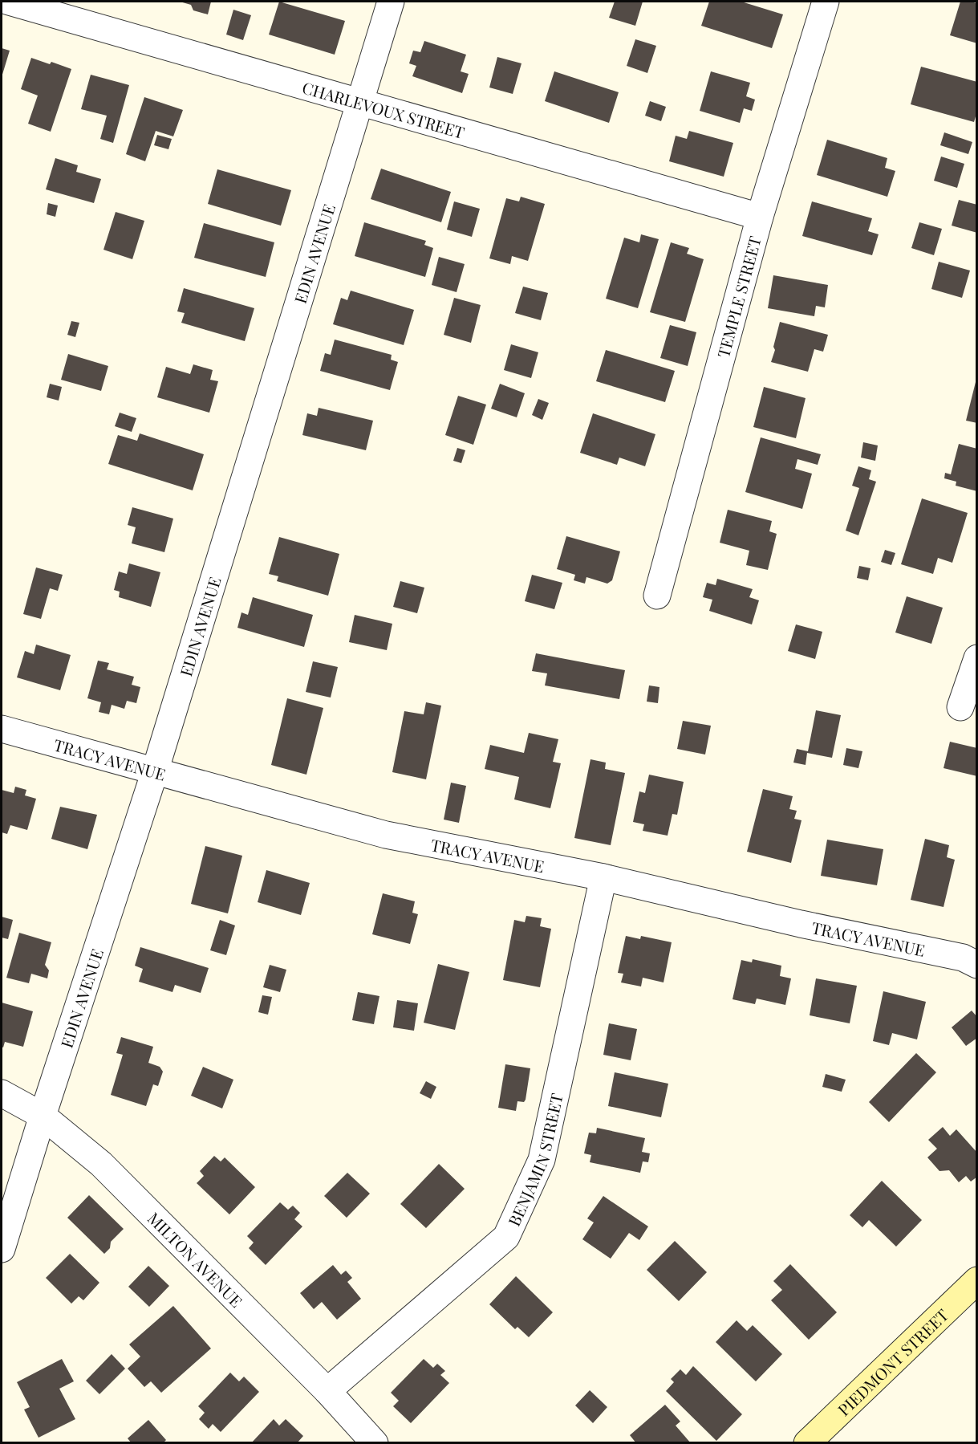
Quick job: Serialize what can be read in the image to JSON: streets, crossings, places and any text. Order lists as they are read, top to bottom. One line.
{"streets":{"street":["CHARLEVOUX STREET","EDIN AVENUE","TEMPLE STREET","TRACY AVENUE","BENJAMIN STREET","MILTON AVENUE","PIEDMONT STREET"]},"crossings":[["CHARLEVOUX STREET","EDIN AVENUE"],["CHARLEVOUX STREET","TEMPLE STREET"],["EDIN AVENUE","TRACY AVENUE"],["EDIN AVENUE","MILTON AVENUE"],["TRACY AVENUE","BENJAMIN STREET"],["BENJAMIN STREET","MILTON AVENUE"]]}
